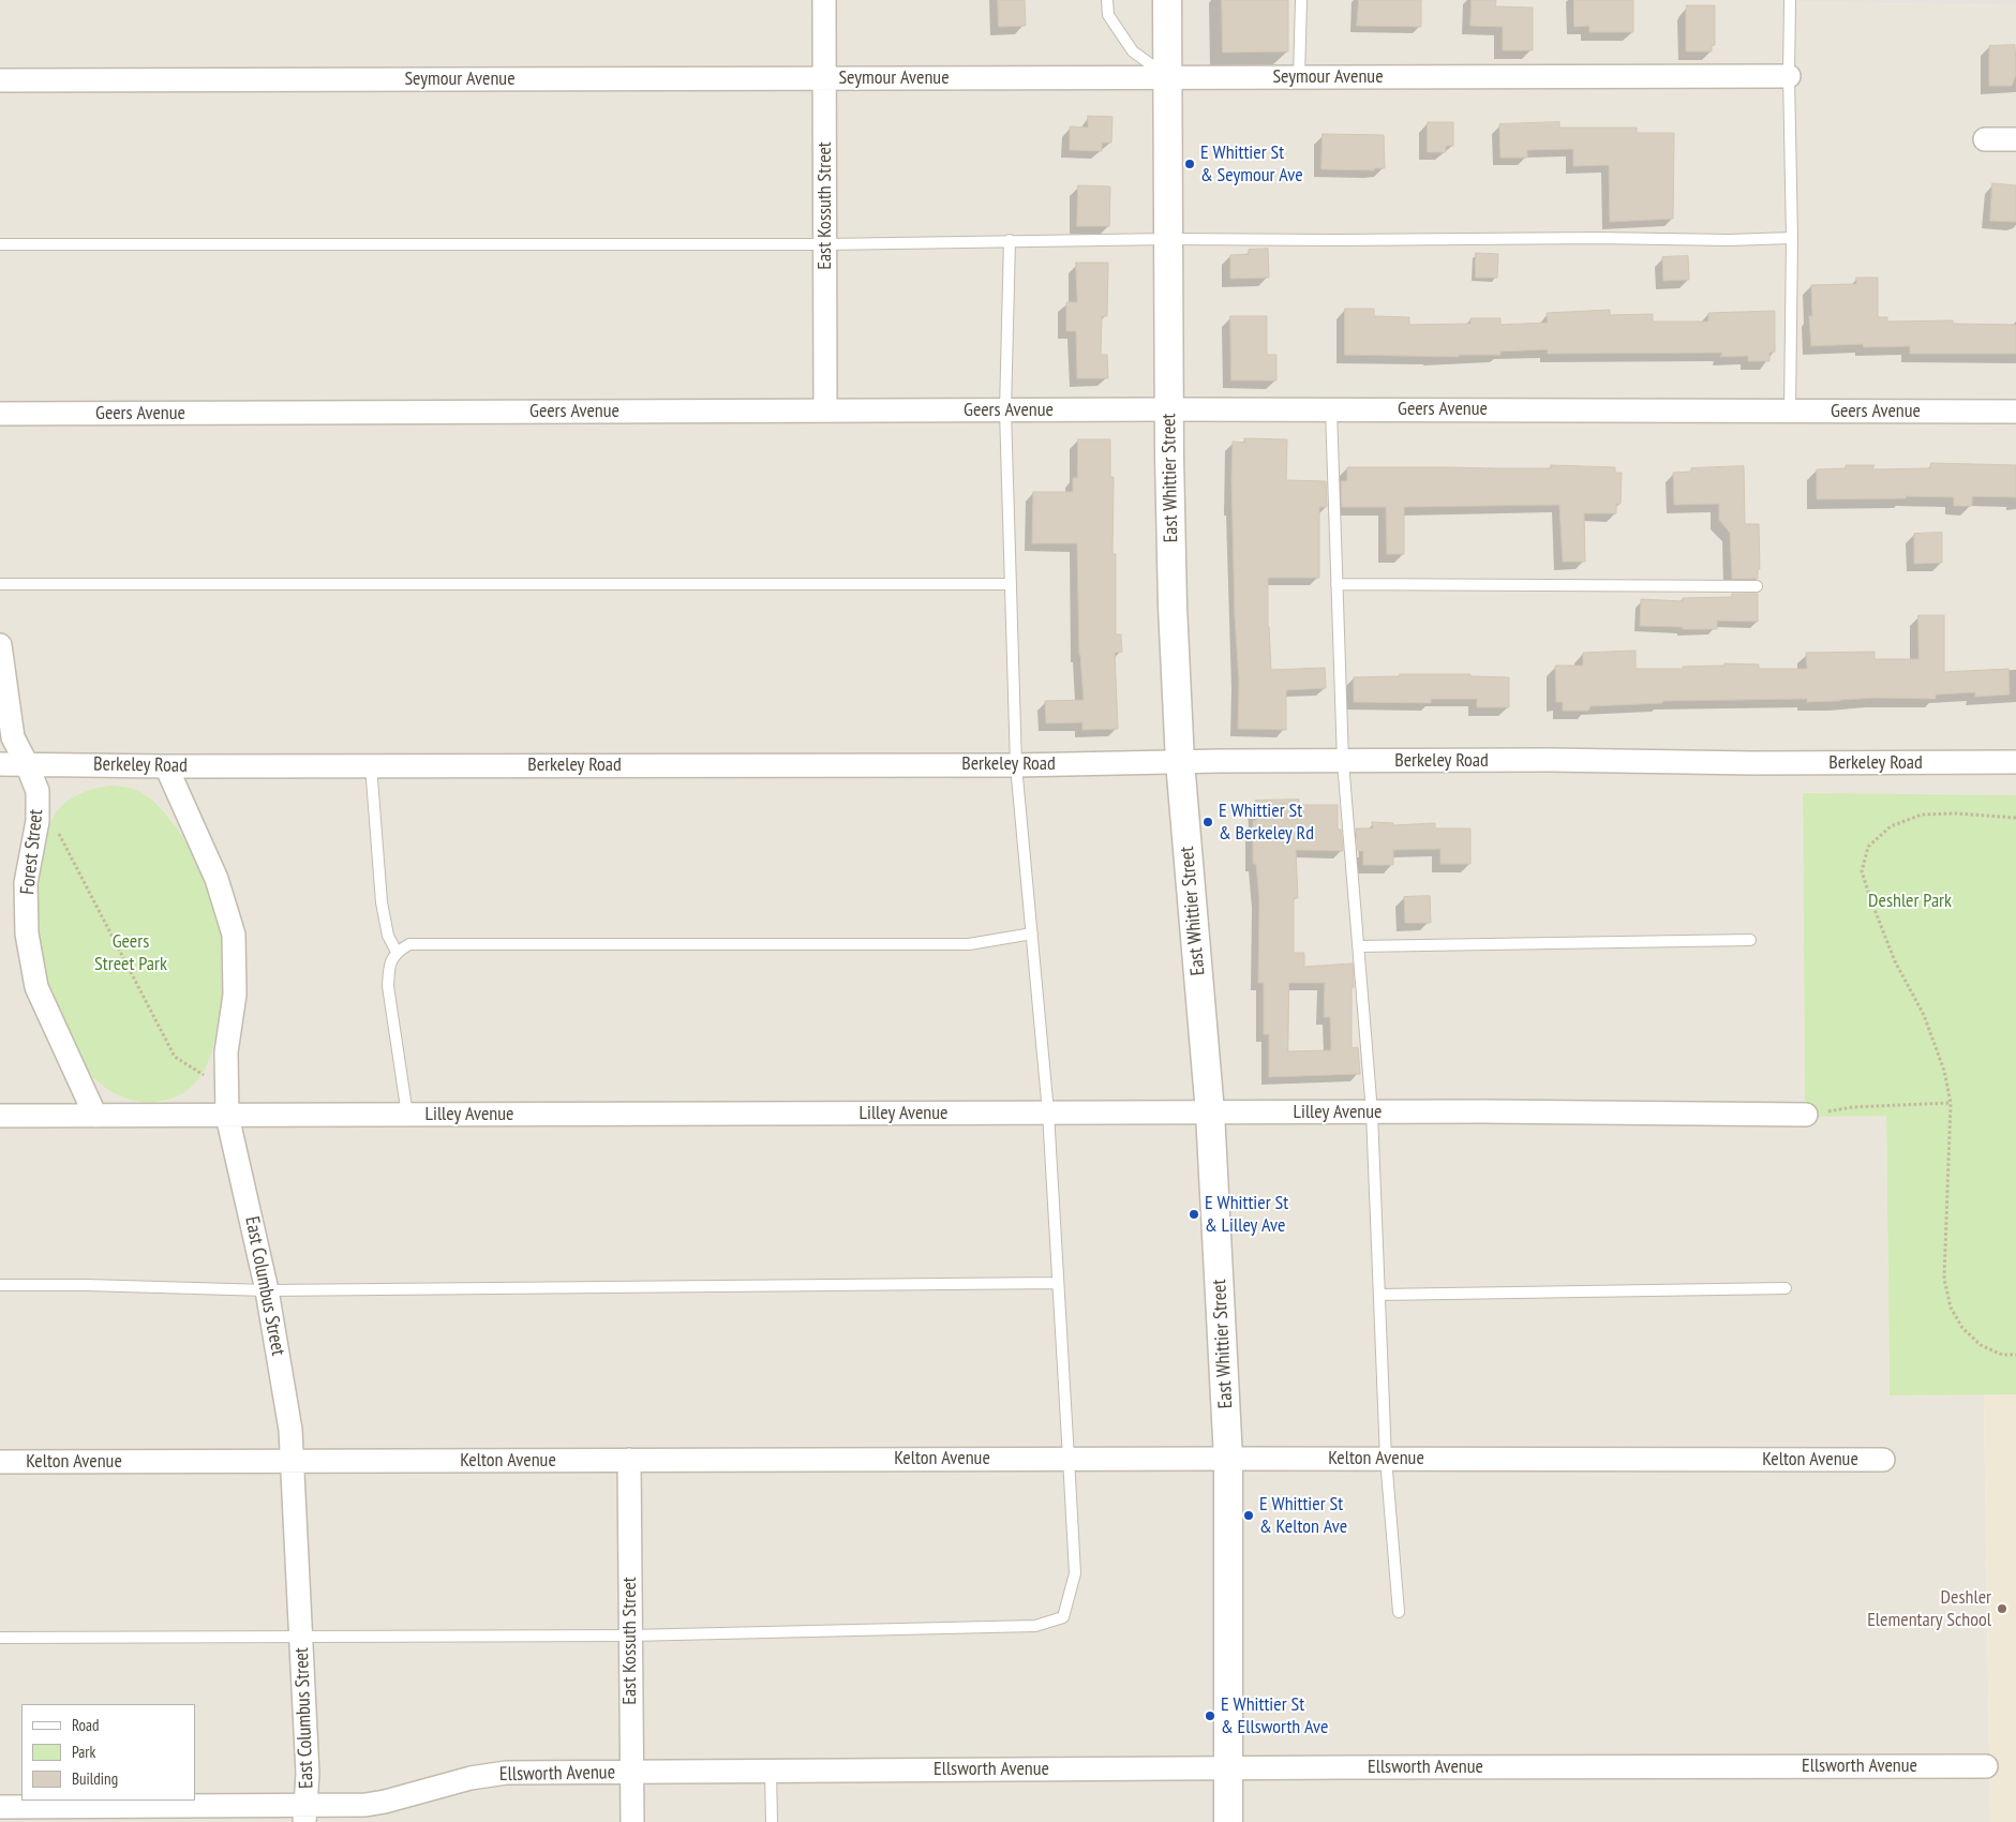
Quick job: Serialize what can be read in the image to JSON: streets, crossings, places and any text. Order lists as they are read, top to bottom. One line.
{"streets":{"street":["Seymour Avenue","East Kossuth Street","Geers Avenue","East Whittier Street","Berkeley Road","Forest Street","Lilley Avenue","East Columbus Street","Kelton Avenue","Ellsworth Avenue"]},"crossings":[["Seymour Avenue","East Kossuth Street"],["Seymour Avenue","East Whittier Street"],["East Kossuth Street","Geers Avenue"],["East Kossuth Street","Kelton Avenue"],["East Kossuth Street","Ellsworth Avenue"],["Geers Avenue","East Whittier Street"],["East Whittier Street","Berkeley Road"],["East Whittier Street","Lilley Avenue"],["East Whittier Street","Kelton Avenue"],["East Whittier Street","Ellsworth Avenue"],["Berkeley Road","Forest Street"],["Berkeley Road","East Columbus Street"],["Forest Street","Lilley Avenue"],["Lilley Avenue","East Columbus Street"],["East Columbus Street","Kelton Avenue"],["East Columbus Street","Ellsworth Avenue"]],"parks":["Deshler Park","Geers Street Park"],"places":["E Whittier St & Seymour Ave","E Whittier St & Berkeley Rd","E Whittier St & Lilley Ave","E Whittier St & Kelton Ave","Deshler Elementary School","E Whittier St & Ellsworth Ave"],"legend":["Road","Park","Building"]}
